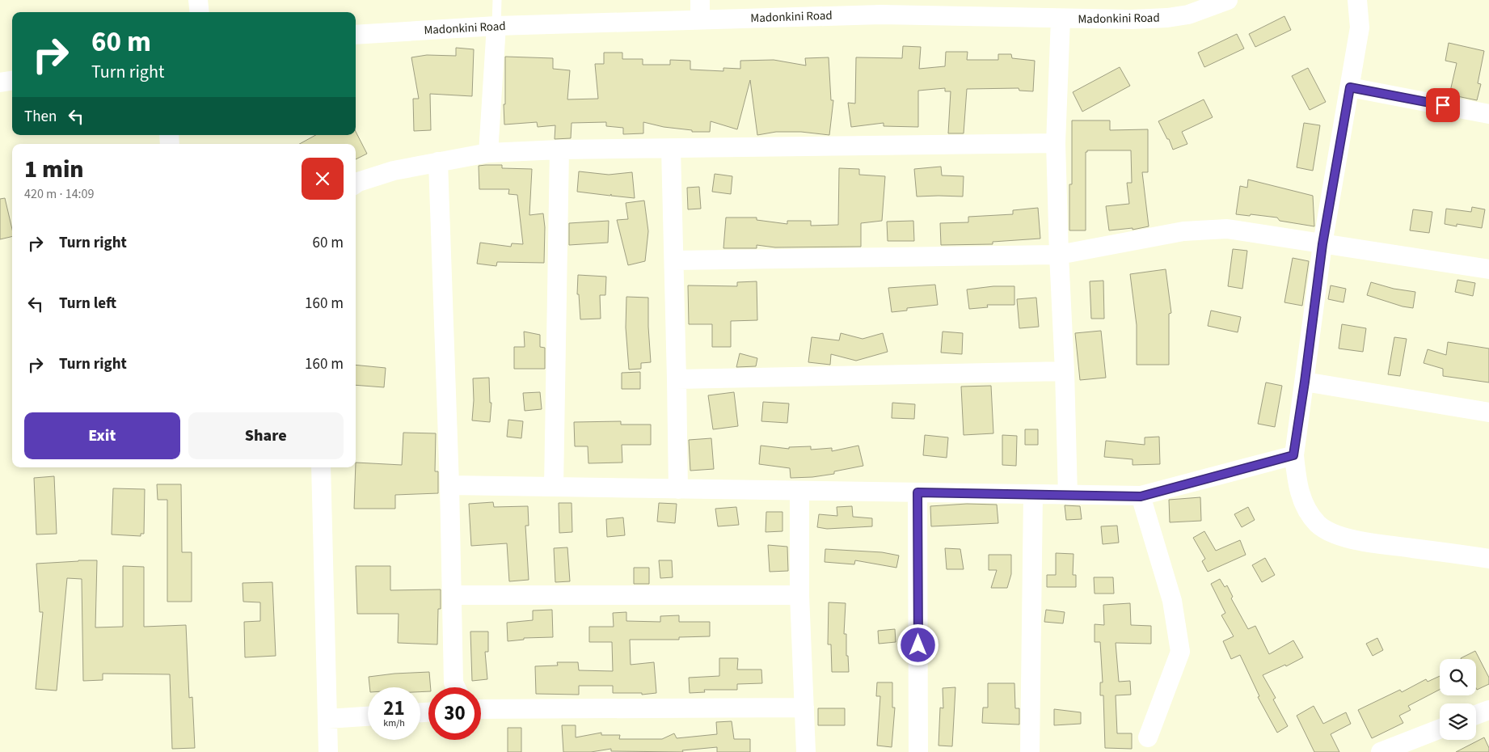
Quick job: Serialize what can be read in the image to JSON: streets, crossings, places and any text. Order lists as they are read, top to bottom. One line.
{"streets":{"street":["Madonkini Road"]},"page":{"turn":["60 m","Turn right"],"then":"Then","heading":["1 min","420 m · 14:09"],"list":[{"name":"Turn right","value":"60 m"},{"name":"Turn left","value":"160 m"},{"name":"Turn right","value":"160 m"}],"buttons":["Exit","Share"],"speed":"21 km/h","limit":"30"}}
